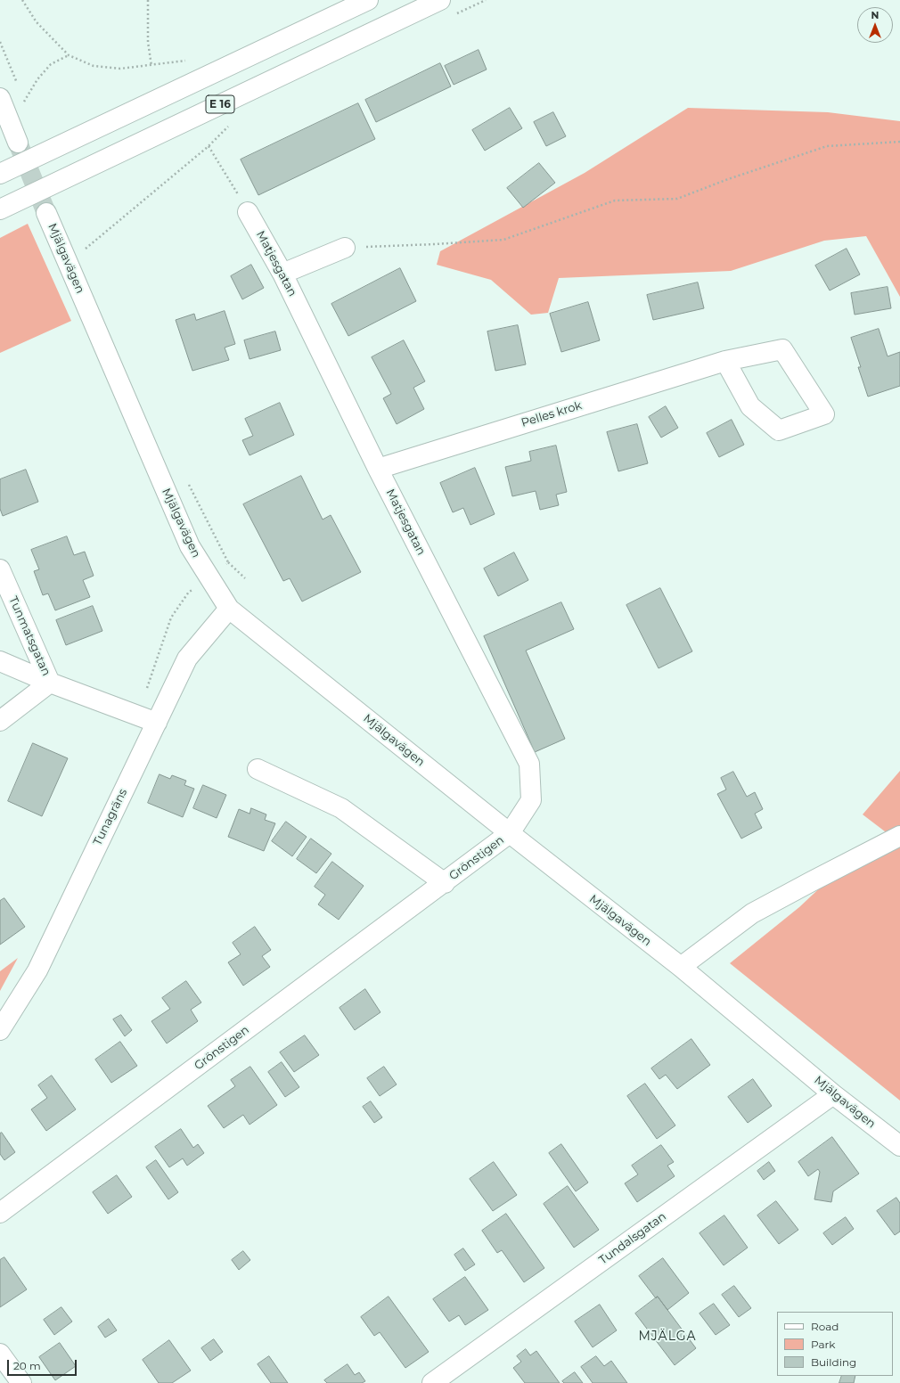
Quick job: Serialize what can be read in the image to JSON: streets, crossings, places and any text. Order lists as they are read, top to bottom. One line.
{"streets":{"main road":["E 16","Mjälgavägen","Matjesgatan","Pelles krok","Tunmatsgatan","Tunagräns","Grönstigen","Tundalsgatan"]},"crossings":[["Mjälgavägen","Matjesgatan"],["Mjälgavägen","Tunagräns"],["Mjälgavägen","Grönstigen"],["Mjälgavägen","Tundalsgatan"],["Matjesgatan","Pelles krok"],["Matjesgatan","Grönstigen"],["Tunmatsgatan","Tunagräns"]],"districts":["MJÄLGA"],"legend":["Road","Park","Building"],"scale_bar":"20 m","north":"top"}
